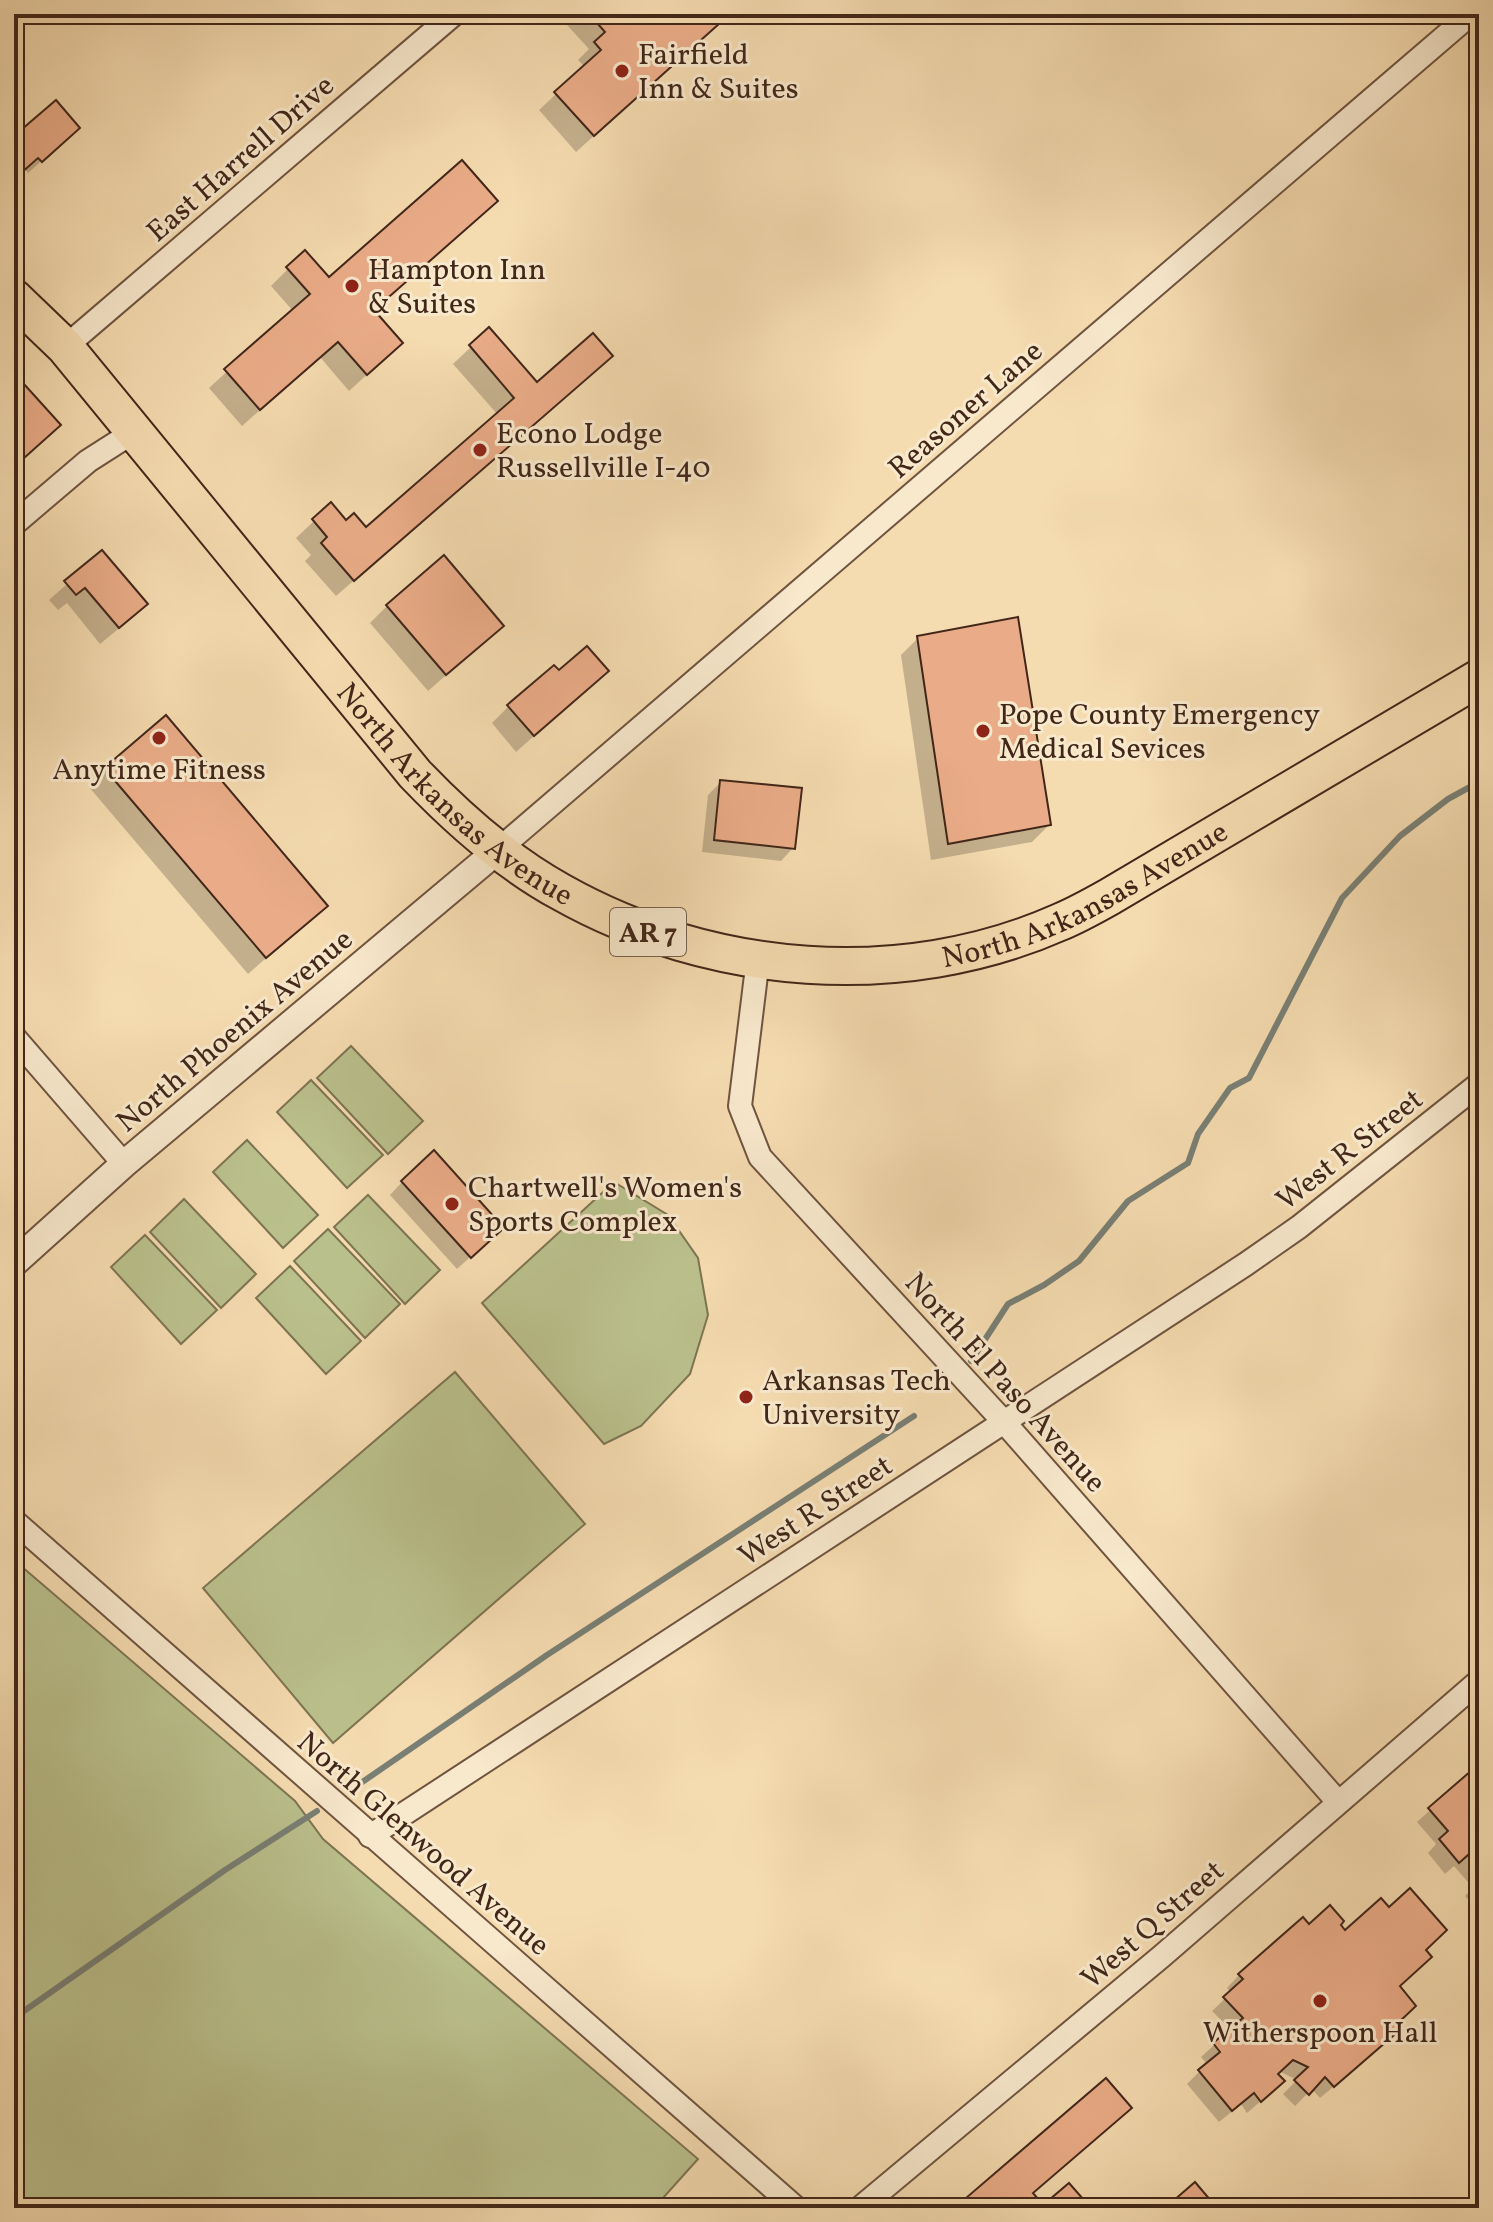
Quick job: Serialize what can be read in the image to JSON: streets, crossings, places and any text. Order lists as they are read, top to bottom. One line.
{"streets":{"highway":["North Arkansas Avenue","AR 7"],"street":["East Harrell Drive","Reasoner Lane","North Phoenix Avenue","West R Street","North El Paso Avenue","North Glenwood Avenue","West Q Street"]},"crossings":[["East Harrell Drive","North Arkansas Avenue"],["Reasoner Lane","North Arkansas Avenue"],["Reasoner Lane","North Phoenix Avenue"],["North Arkansas Avenue","North Phoenix Avenue"],["North Arkansas Avenue","North El Paso Avenue"],["West R Street","North El Paso Avenue"],["West R Street","North Glenwood Avenue"],["North El Paso Avenue","West Q Street"]],"places":["Fairfield Inn & Suites","Hampton Inn & Suites","Econo Lodge Russellville I-40","Pope County Emergency Medical Sevices","Anytime Fitness","Chartwell's Women's Sports Complex","Arkansas Tech University","Witherspoon Hall"]}
